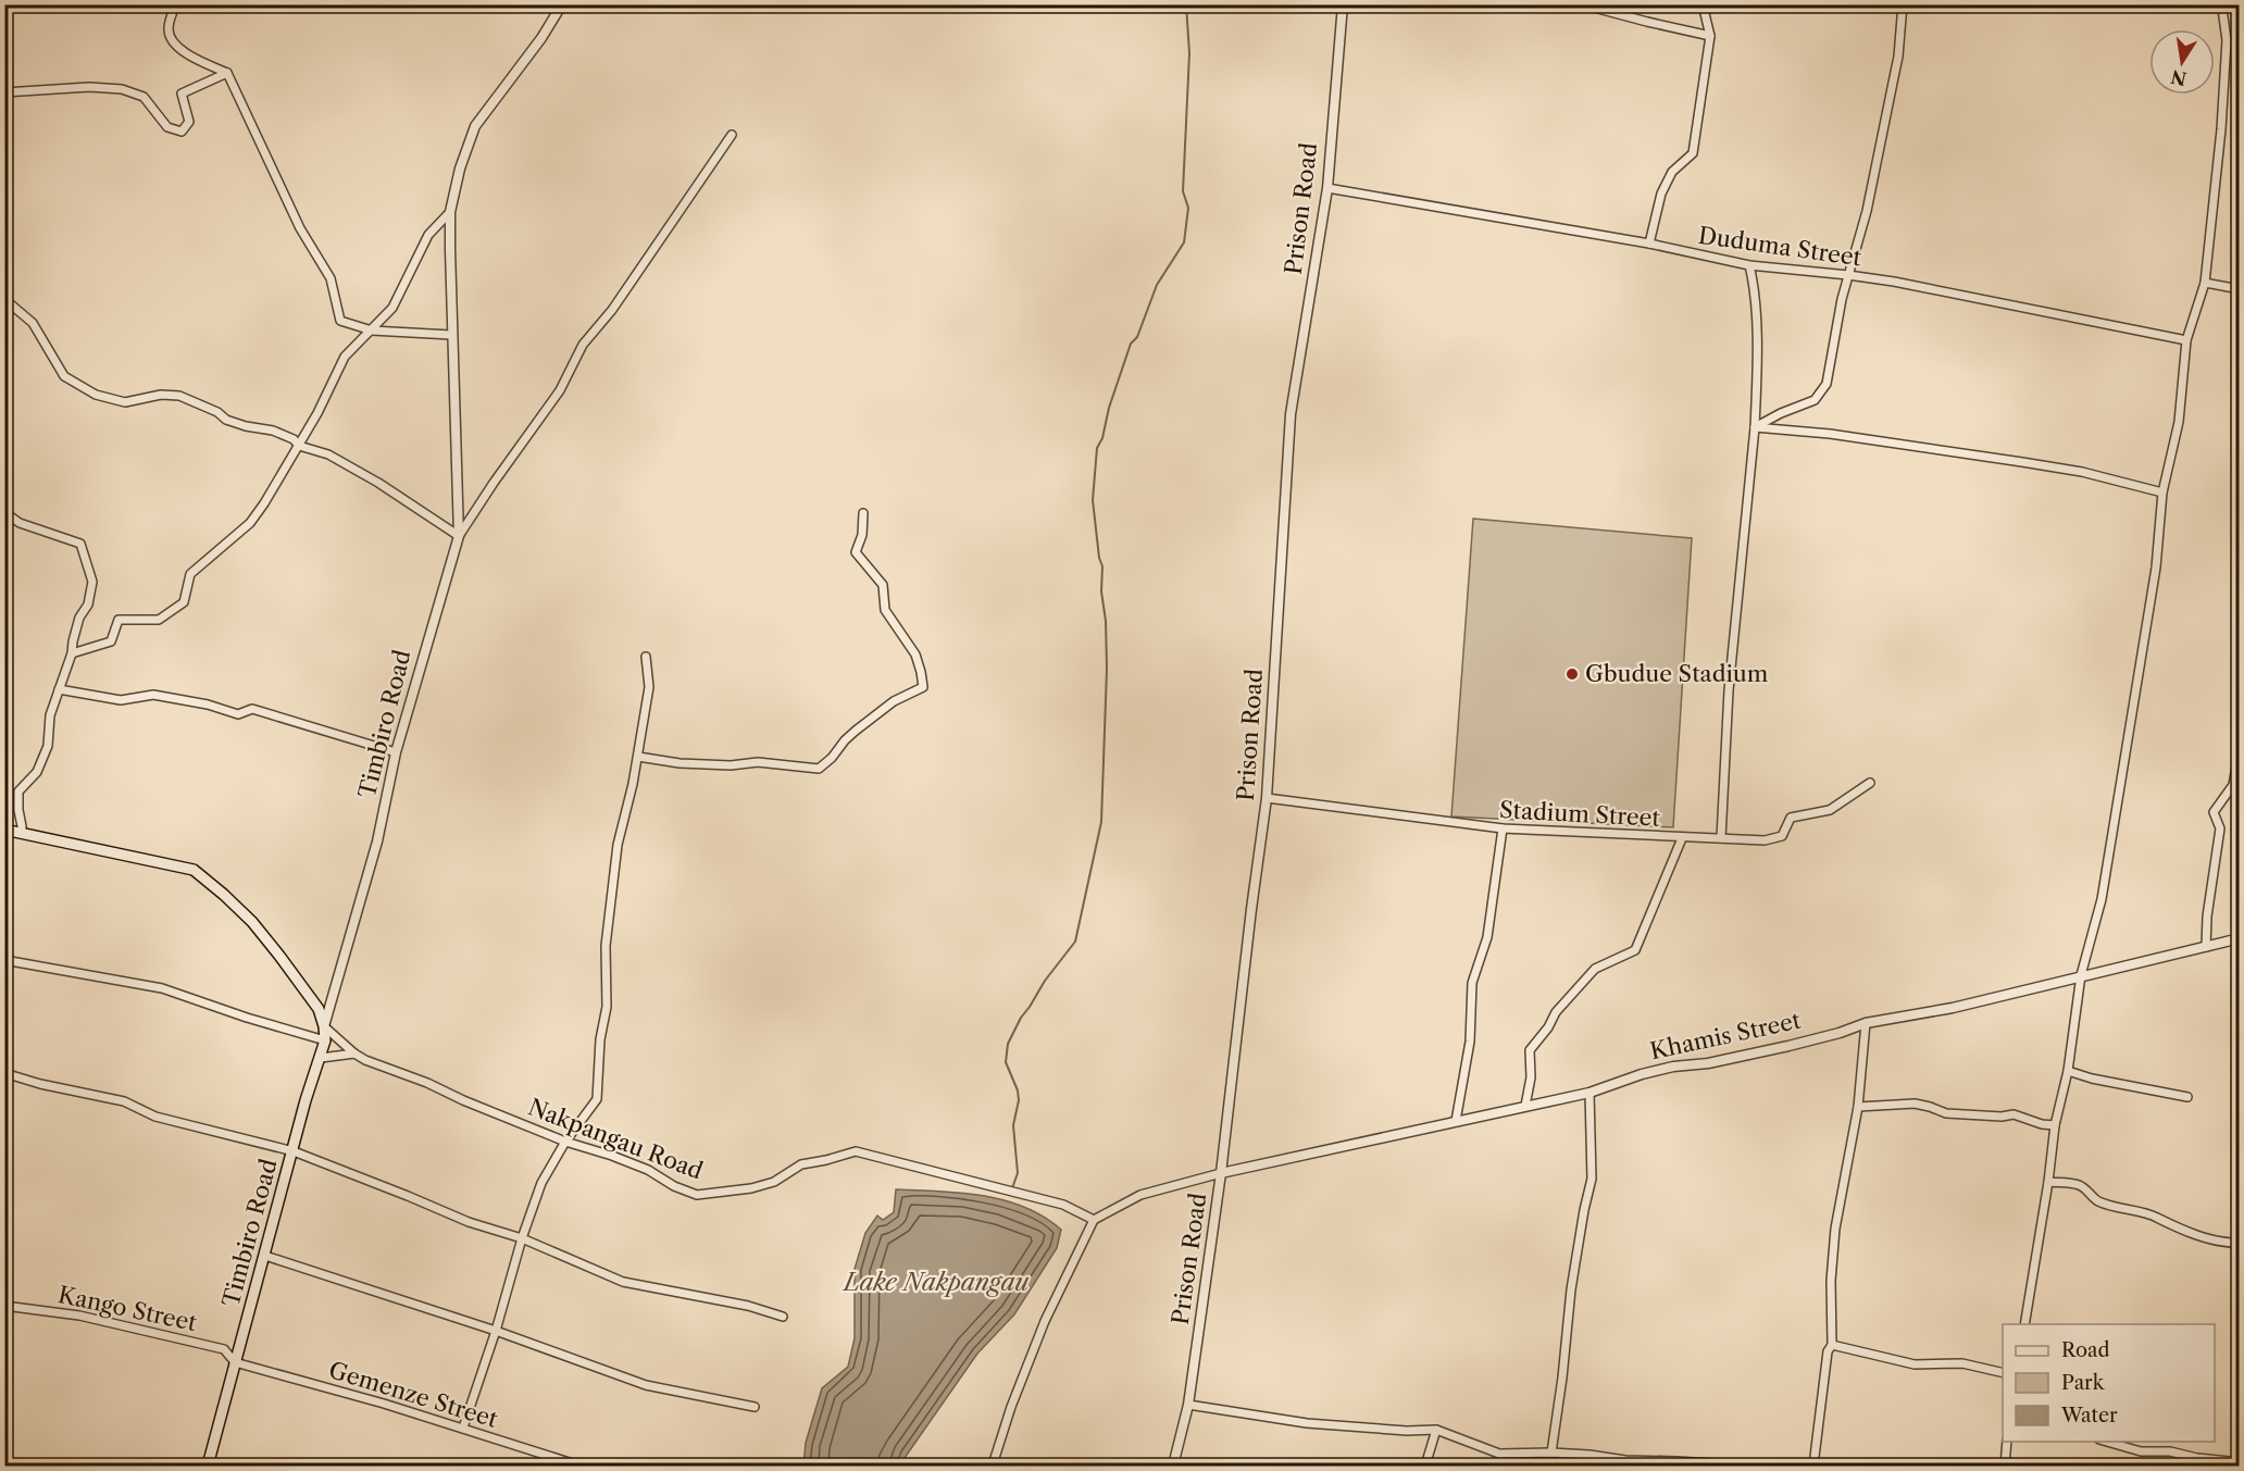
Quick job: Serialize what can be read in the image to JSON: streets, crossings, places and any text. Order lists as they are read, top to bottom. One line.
{"streets":{"main road":["Timbiro Road"],"street":["Prison Road","Duduma Street","Stadium Street","Khamis Street","Nakpangau Road","Kango Street","Gemenze Street"]},"crossings":[["Prison Road","Duduma Street"],["Prison Road","Stadium Street"],["Prison Road","Khamis Street"],["Timbiro Road","Nakpangau Road"],["Timbiro Road","Kango Street"],["Timbiro Road","Gemenze Street"],["Kango Street","Gemenze Street"]],"water":["Lake Nakpangau"],"places":["Gbudue Stadium"],"legend":["Road","Park","Water"],"north":"bottom"}
